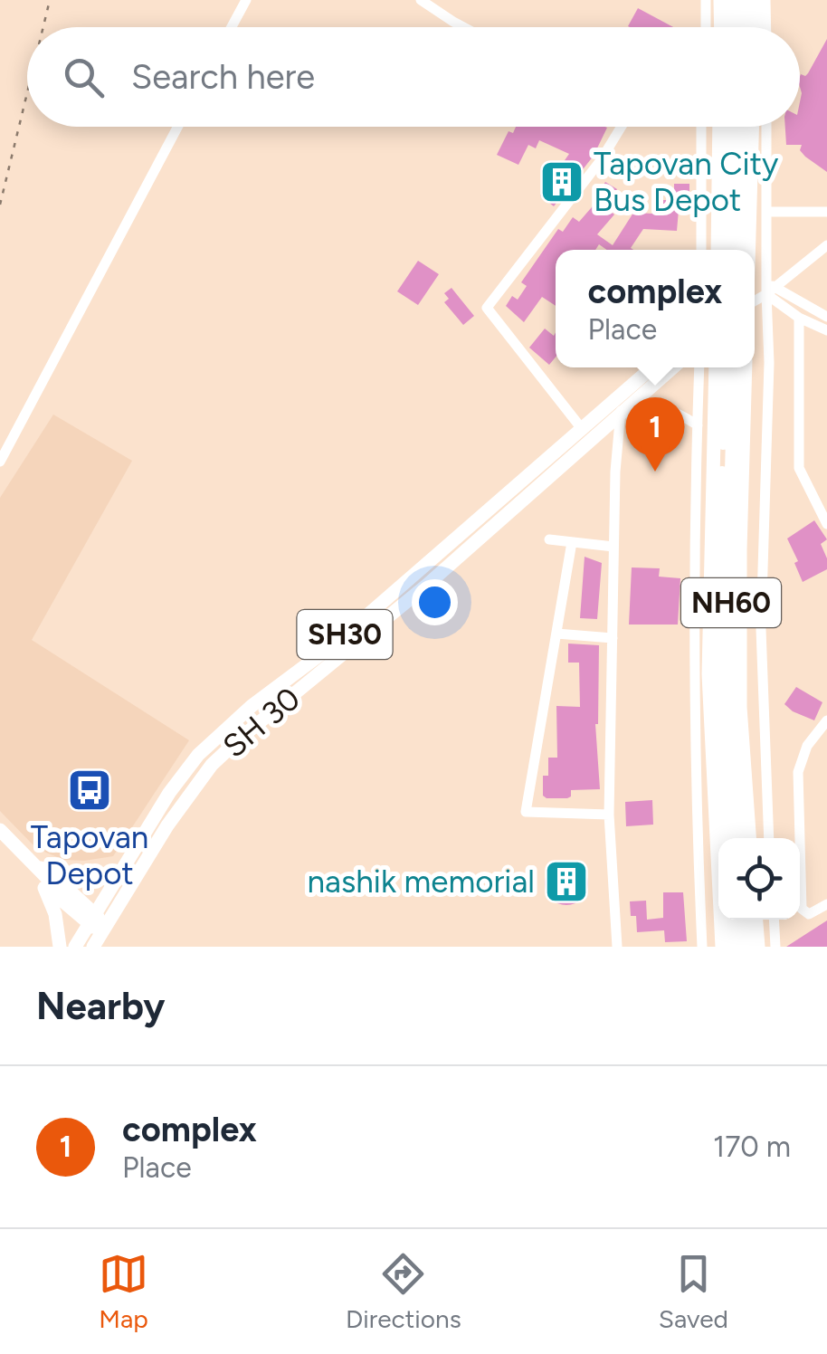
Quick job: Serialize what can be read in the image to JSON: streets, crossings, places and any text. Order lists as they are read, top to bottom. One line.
{"streets":{"highway":["NH60"],"main road":["SH30","SH 30"]},"places":{"building":["Tapovan City Bus Depot","nashik memorial"],"bus stop":["Tapovan Depot"]},"page":{"search":"Search here","popup":["complex","Place"],"pins":"1","heading":"Nearby","list":[{"mark":"1","name":"complex","note":"Place","value":"170 m"}],"nav":["Map","Directions","Saved"]}}
